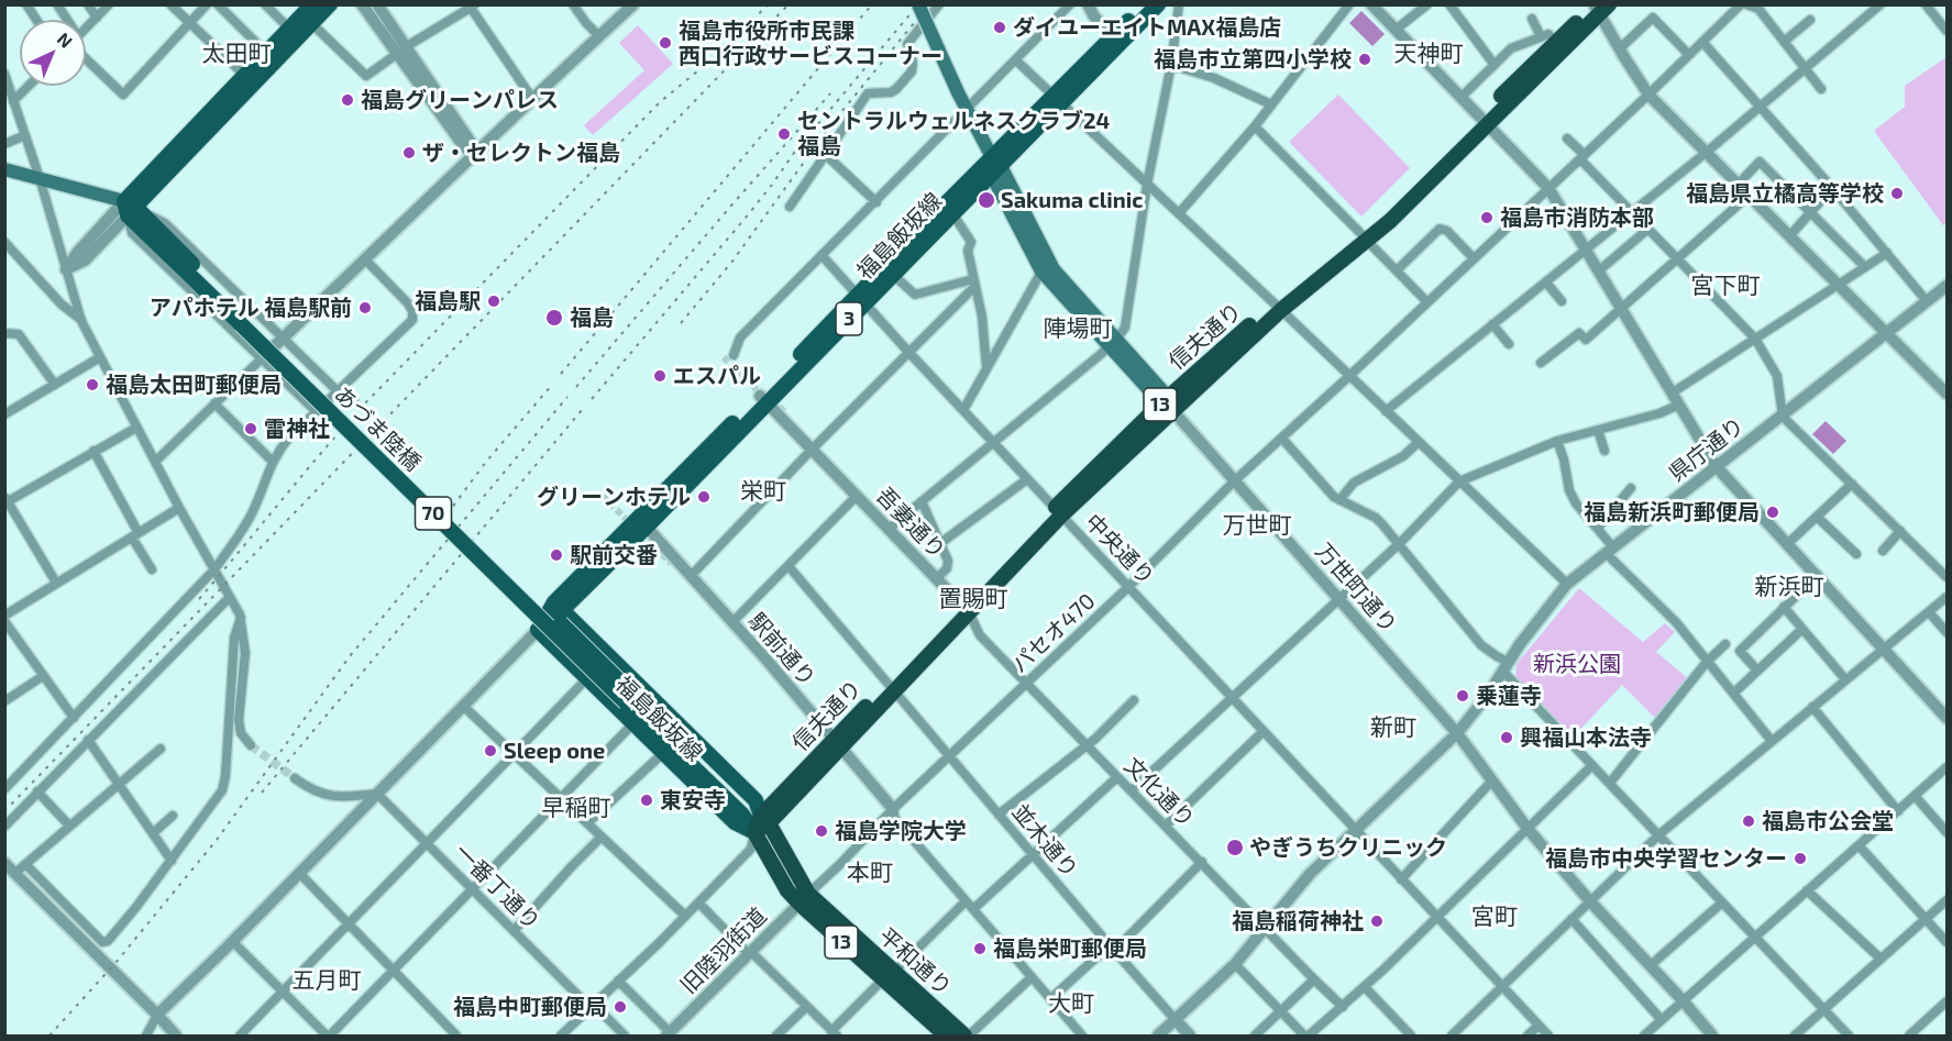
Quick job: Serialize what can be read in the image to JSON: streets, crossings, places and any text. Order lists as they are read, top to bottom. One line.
{"streets":{"highway":["信夫通り","13","平和通り"],"main road":["福島飯坂線","3","あづま陸橋","70"],"street":["県庁通り","吾妻通り","中央通り","万世町通り","パセオ470","駅前通り","文化通り","並木通り","一番丁通り","旧陸羽街道"]},"crossings":[["福島飯坂線","3"],["福島飯坂線","信夫通り"],["福島飯坂線","70"],["福島飯坂線","吾妻通り"],["福島飯坂線","中央通り"],["福島飯坂線","駅前通り"],["福島飯坂線","平和通り"],["信夫通り","70"],["信夫通り","吾妻通り"],["信夫通り","中央通り"],["信夫通り","万世町通り"],["信夫通り","駅前通り"],["信夫通り","並木通り"],["信夫通り","平和通り"],["あづま陸橋","70"],["県庁通り","中央通り"],["県庁通り","万世町通り"],["県庁通り","文化通り"],["県庁通り","並木通り"],["70","平和通り"],["吾妻通り","パセオ470"],["吾妻通り","文化通り"],["中央通り","パセオ470"],["万世町通り","パセオ470"],["パセオ470","駅前通り"],["パセオ470","文化通り"],["パセオ470","並木通り"],["パセオ470","旧陸羽街道"],["パセオ470","平和通り"],["旧陸羽街道","平和通り"]],"districts":["太田町","天神町","宮下町","陣場町","栄町","万世町","新浜町","置賜町","新町","早稲町","本町","宮町","五月町","大町"],"parks":["新浜公園"],"places":["ダイユーエイトMAX福島店","福島市役所市民課 西口行政サービスコーナー","福島市立第四小学校","福島グリーンパレス","セントラルウェルネスクラブ24 福島","ザ・セレクトン福島","福島県立橘高等学校","Sakuma clinic","福島市消防本部","福島駅","アパホテル 福島駅前","福島","エスパル","福島太田町郵便局","雷神社","グリーンホテル","福島新浜町郵便局","駅前交番","乗蓮寺","興福山本法寺","Sleep one","東安寺","福島市公会堂","福島学院大学","やぎうちクリニック","福島市中央学習センター","福島稲荷神社","福島栄町郵便局","福島中町郵便局"],"north":"top right"}
